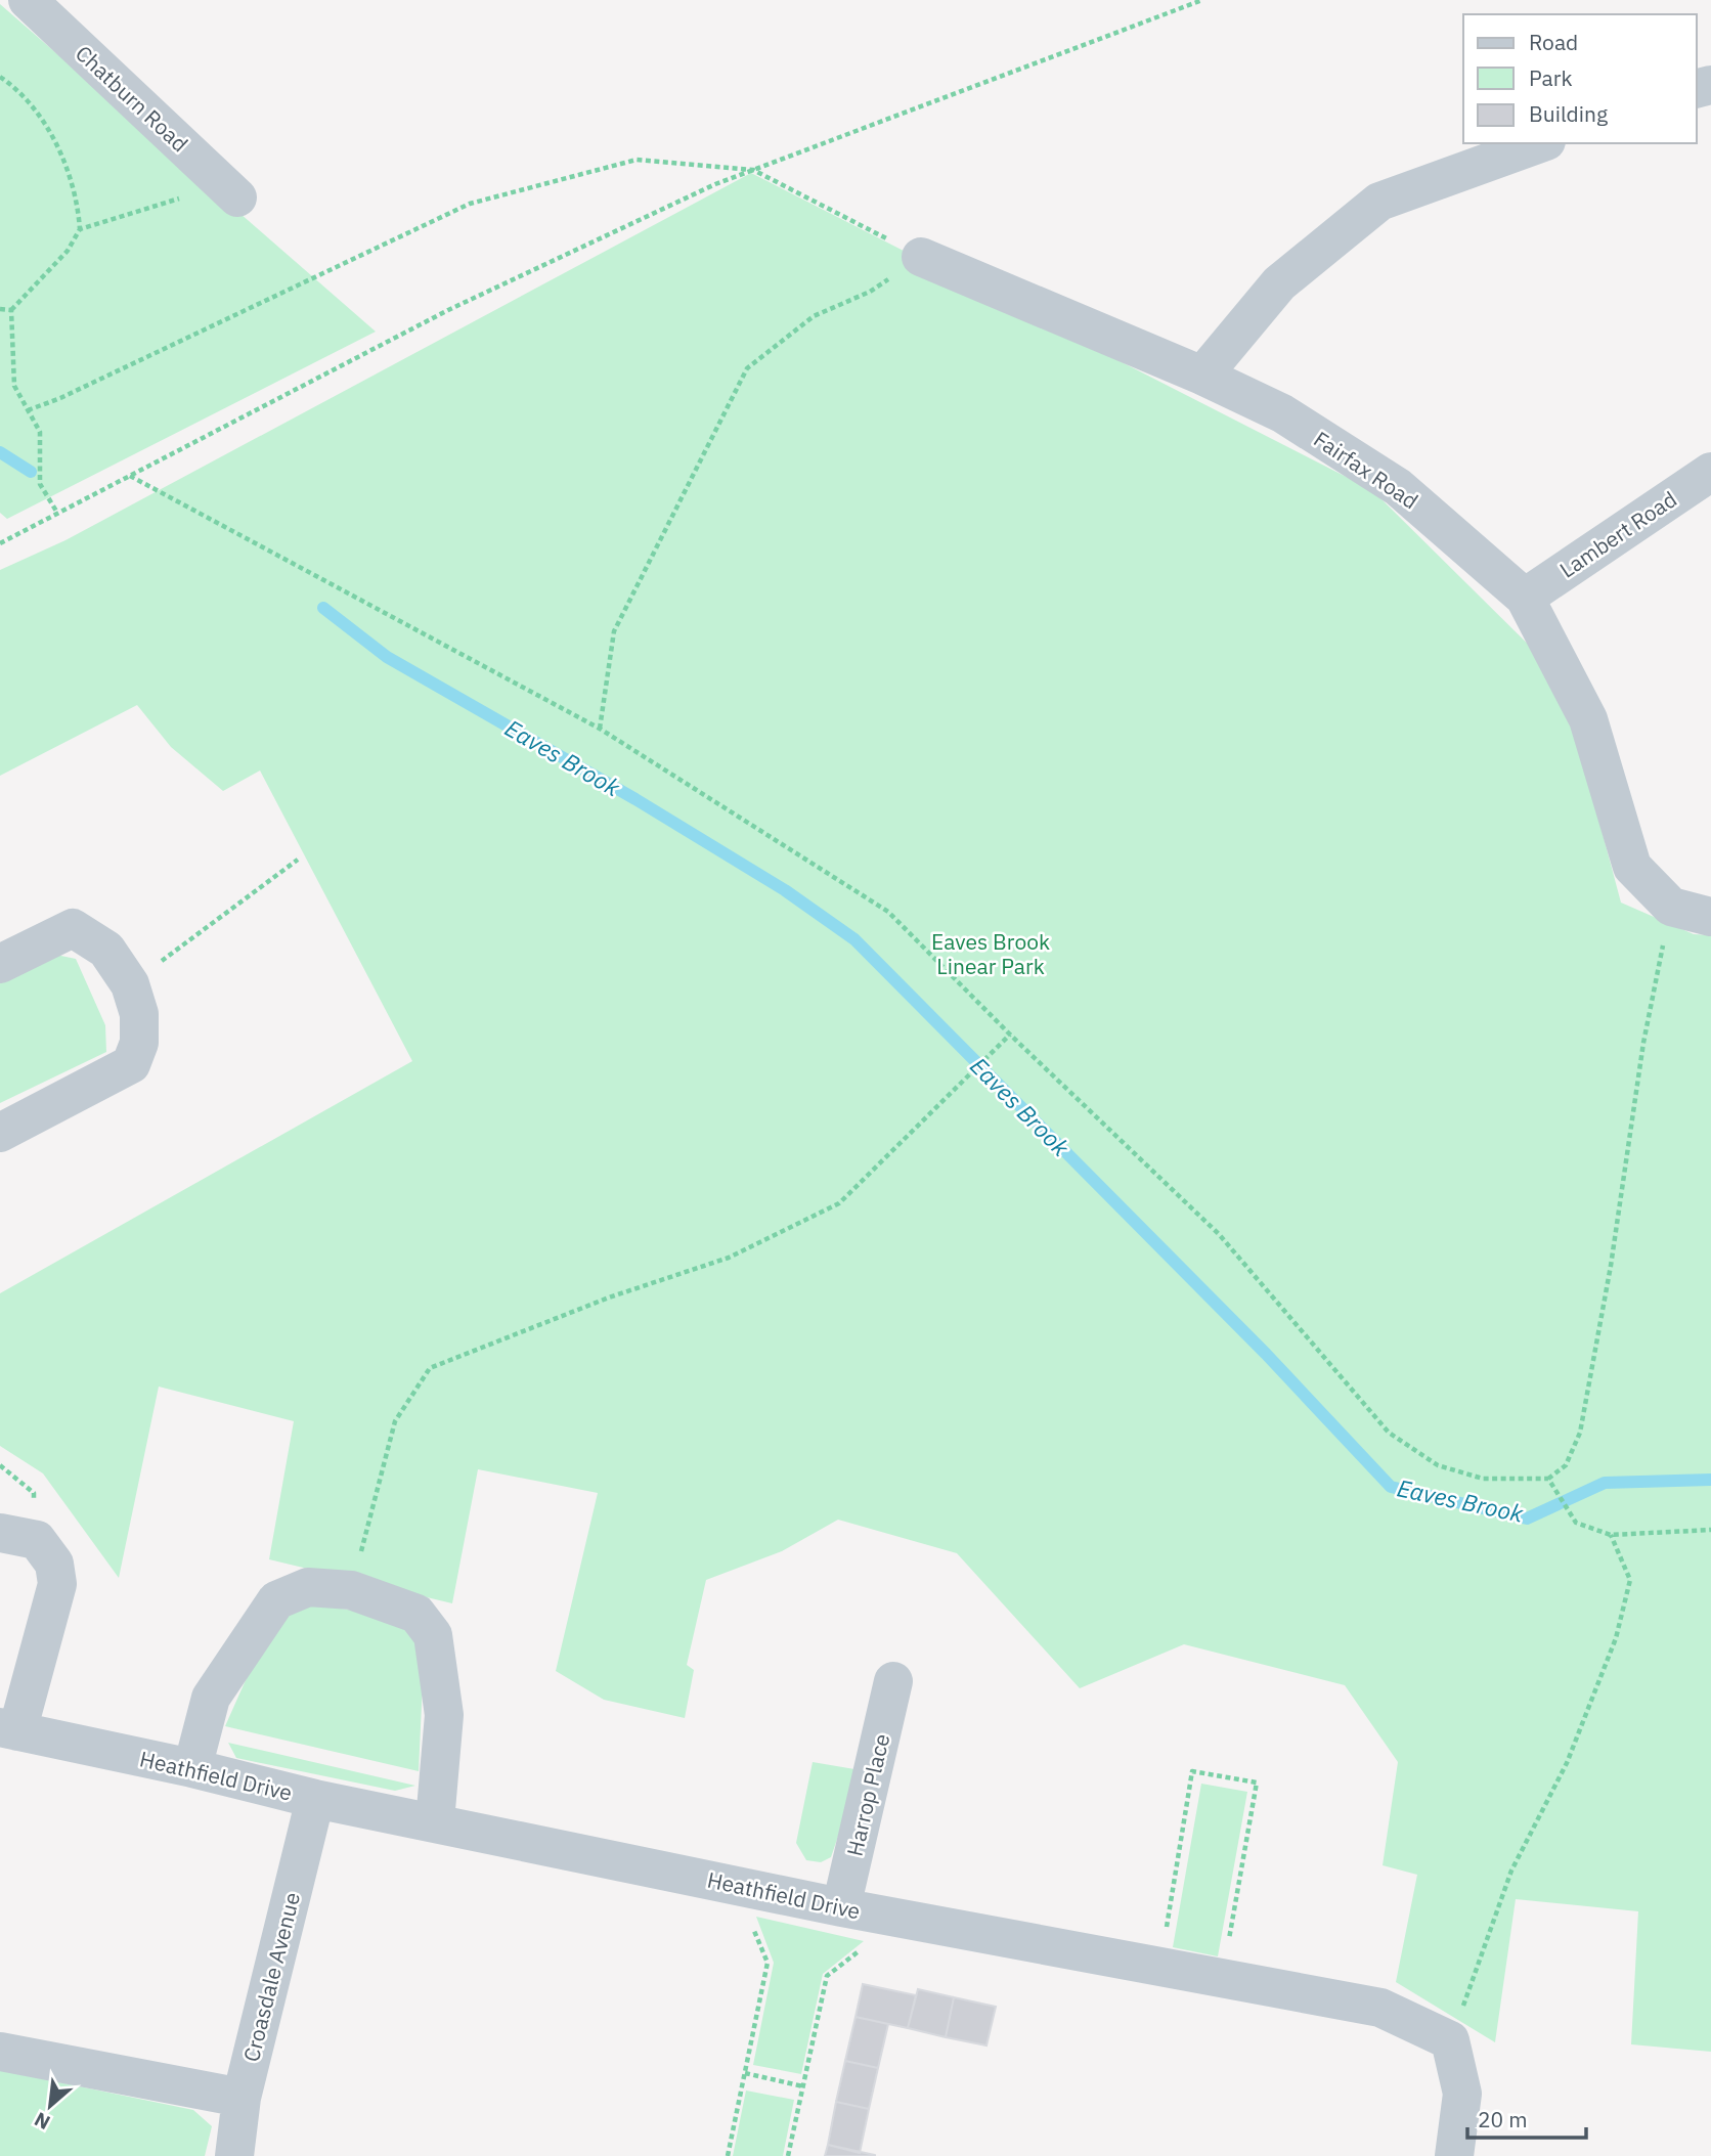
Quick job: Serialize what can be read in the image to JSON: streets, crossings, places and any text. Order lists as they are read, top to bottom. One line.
{"streets":{"street":["Chatburn Road","Fairfax Road","Lambert Road","Heathfield Drive","Harrop Place","Croasdale Avenue"]},"crossings":[["Fairfax Road","Lambert Road"],["Heathfield Drive","Harrop Place"],["Heathfield Drive","Croasdale Avenue"]],"water":["Eaves Brook"],"parks":["Eaves Brook Linear Park"],"legend":["Road","Park","Building"],"scale_bar":"20 m","north":"bottom left"}
